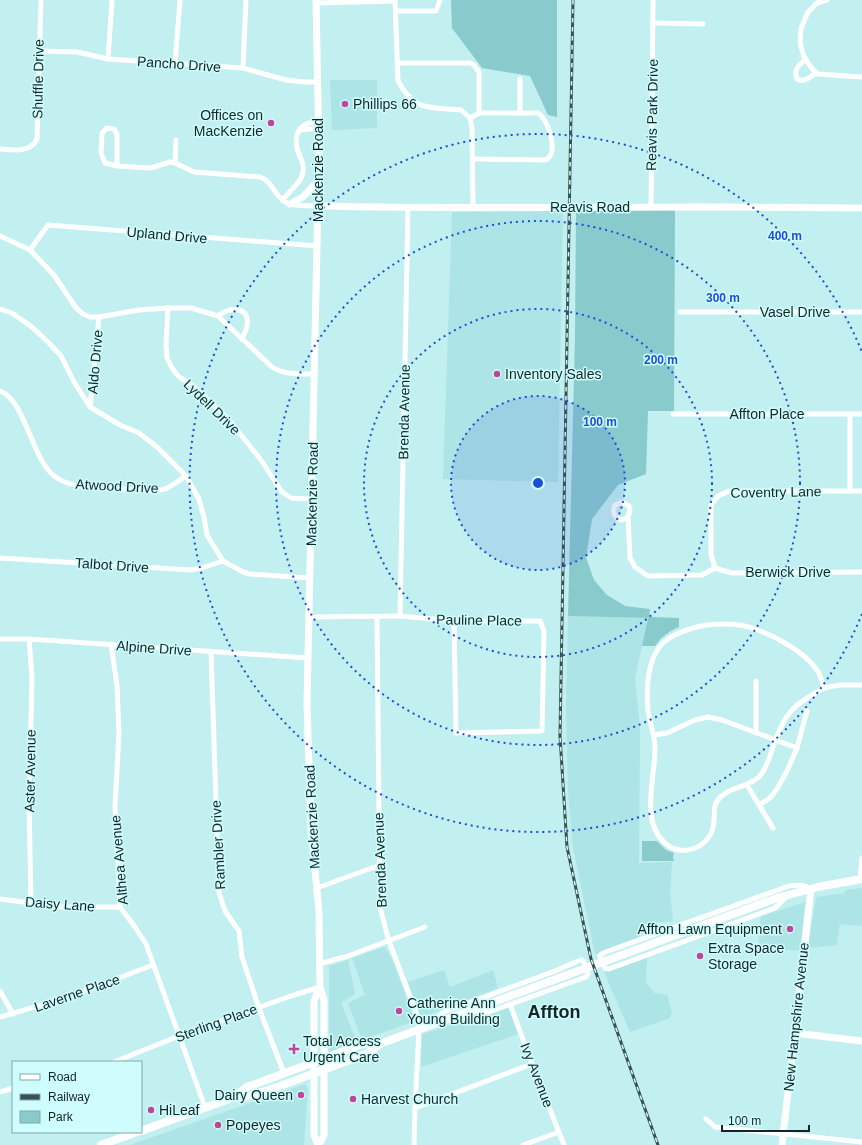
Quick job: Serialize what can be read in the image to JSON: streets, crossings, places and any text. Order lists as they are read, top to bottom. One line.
{"streets":{"main road":["Mackenzie Road","Reavis Road","New Hampshire Avenue"],"street":["Pancho Drive","Shuffle Drive","Reavis Park Drive","Upland Drive","Vasel Drive","Aldo Drive","Lydell Drive","Brenda Avenue","Affton Place","Atwood Drive","Coventry Lane","Talbot Drive","Berwick Drive","Pauline Place","Alpine Drive","Aster Avenue","Rambler Drive","Althea Avenue","Daisy Lane","Laverne Place","Sterling Place","Ivy Avenue"]},"crossings":[["Pancho Drive","Shuffle Drive"],["Pancho Drive","Mackenzie Road"],["Reavis Park Drive","Reavis Road"],["Mackenzie Road","Reavis Road"],["Mackenzie Road","Upland Drive"],["Mackenzie Road","Lydell Drive"],["Mackenzie Road","Pauline Place"],["Mackenzie Road","Alpine Drive"],["Mackenzie Road","Sterling Place"],["Reavis Road","Brenda Avenue"],["Brenda Avenue","Pauline Place"],["Coventry Lane","Berwick Drive"],["Alpine Drive","Aster Avenue"],["Alpine Drive","Rambler Drive"],["Alpine Drive","Althea Avenue"],["Aster Avenue","Daisy Lane"],["Rambler Drive","Sterling Place"],["Althea Avenue","Daisy Lane"],["Althea Avenue","Laverne Place"],["Althea Avenue","Sterling Place"]],"districts":["Affton"],"places":{"other":["Phillips 66","Offices on MacKenzie","Inventory Sales","Affton Lawn Equipment","Extra Space Storage","Catherine Ann Young Building","Dairy Queen","Harvest Church","HiLeaf","Popeyes"],"health":["Total Access Urgent Care"]},"legend":["Road","Railway","Park"],"scale_bar":"100 m","rings":["400 m","300 m","200 m","100 m"]}
